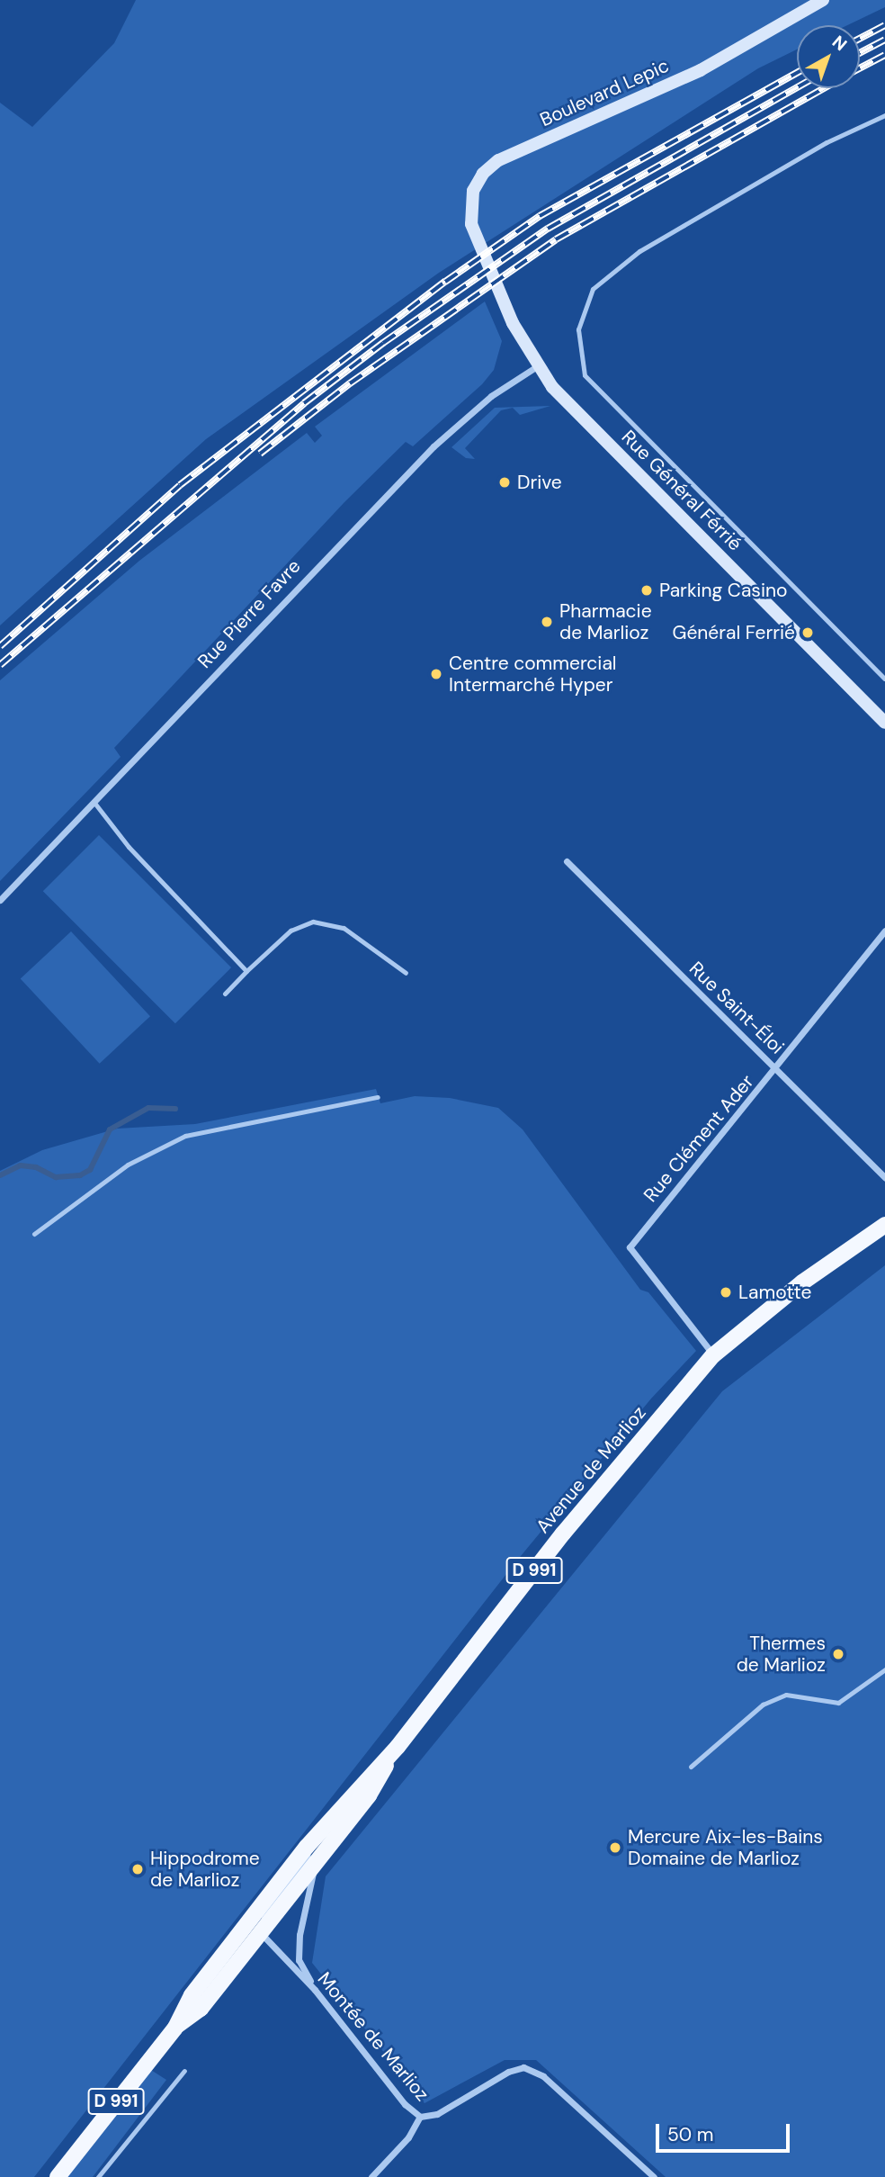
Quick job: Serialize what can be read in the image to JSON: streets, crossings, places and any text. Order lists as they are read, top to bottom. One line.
{"streets":{"main road":["Boulevard Lepic","Rue Général Férrié","Avenue de Marlioz","D 991"],"street":["Rue Pierre Favre","Rue Saint-Éloi","Rue Clément Ader","Montée de Marlioz"]},"crossings":[["Boulevard Lepic","Rue Général Férrié"],["Rue Général Férrié","Rue Pierre Favre"],["Rue Saint-Éloi","Rue Clément Ader"],["Rue Clément Ader","Avenue de Marlioz"],["Avenue de Marlioz","D 991"],["Avenue de Marlioz","Montée de Marlioz"]],"places":["Drive","Parking Casino","Pharmacie de Marlioz","Général Ferrié","Centre commercial Intermarché Hyper","Lamotte","Thermes de Marlioz","Mercure Aix-les-Bains Domaine de Marlioz","Hippodrome de Marlioz"],"scale_bar":"50 m","north":"top right"}
